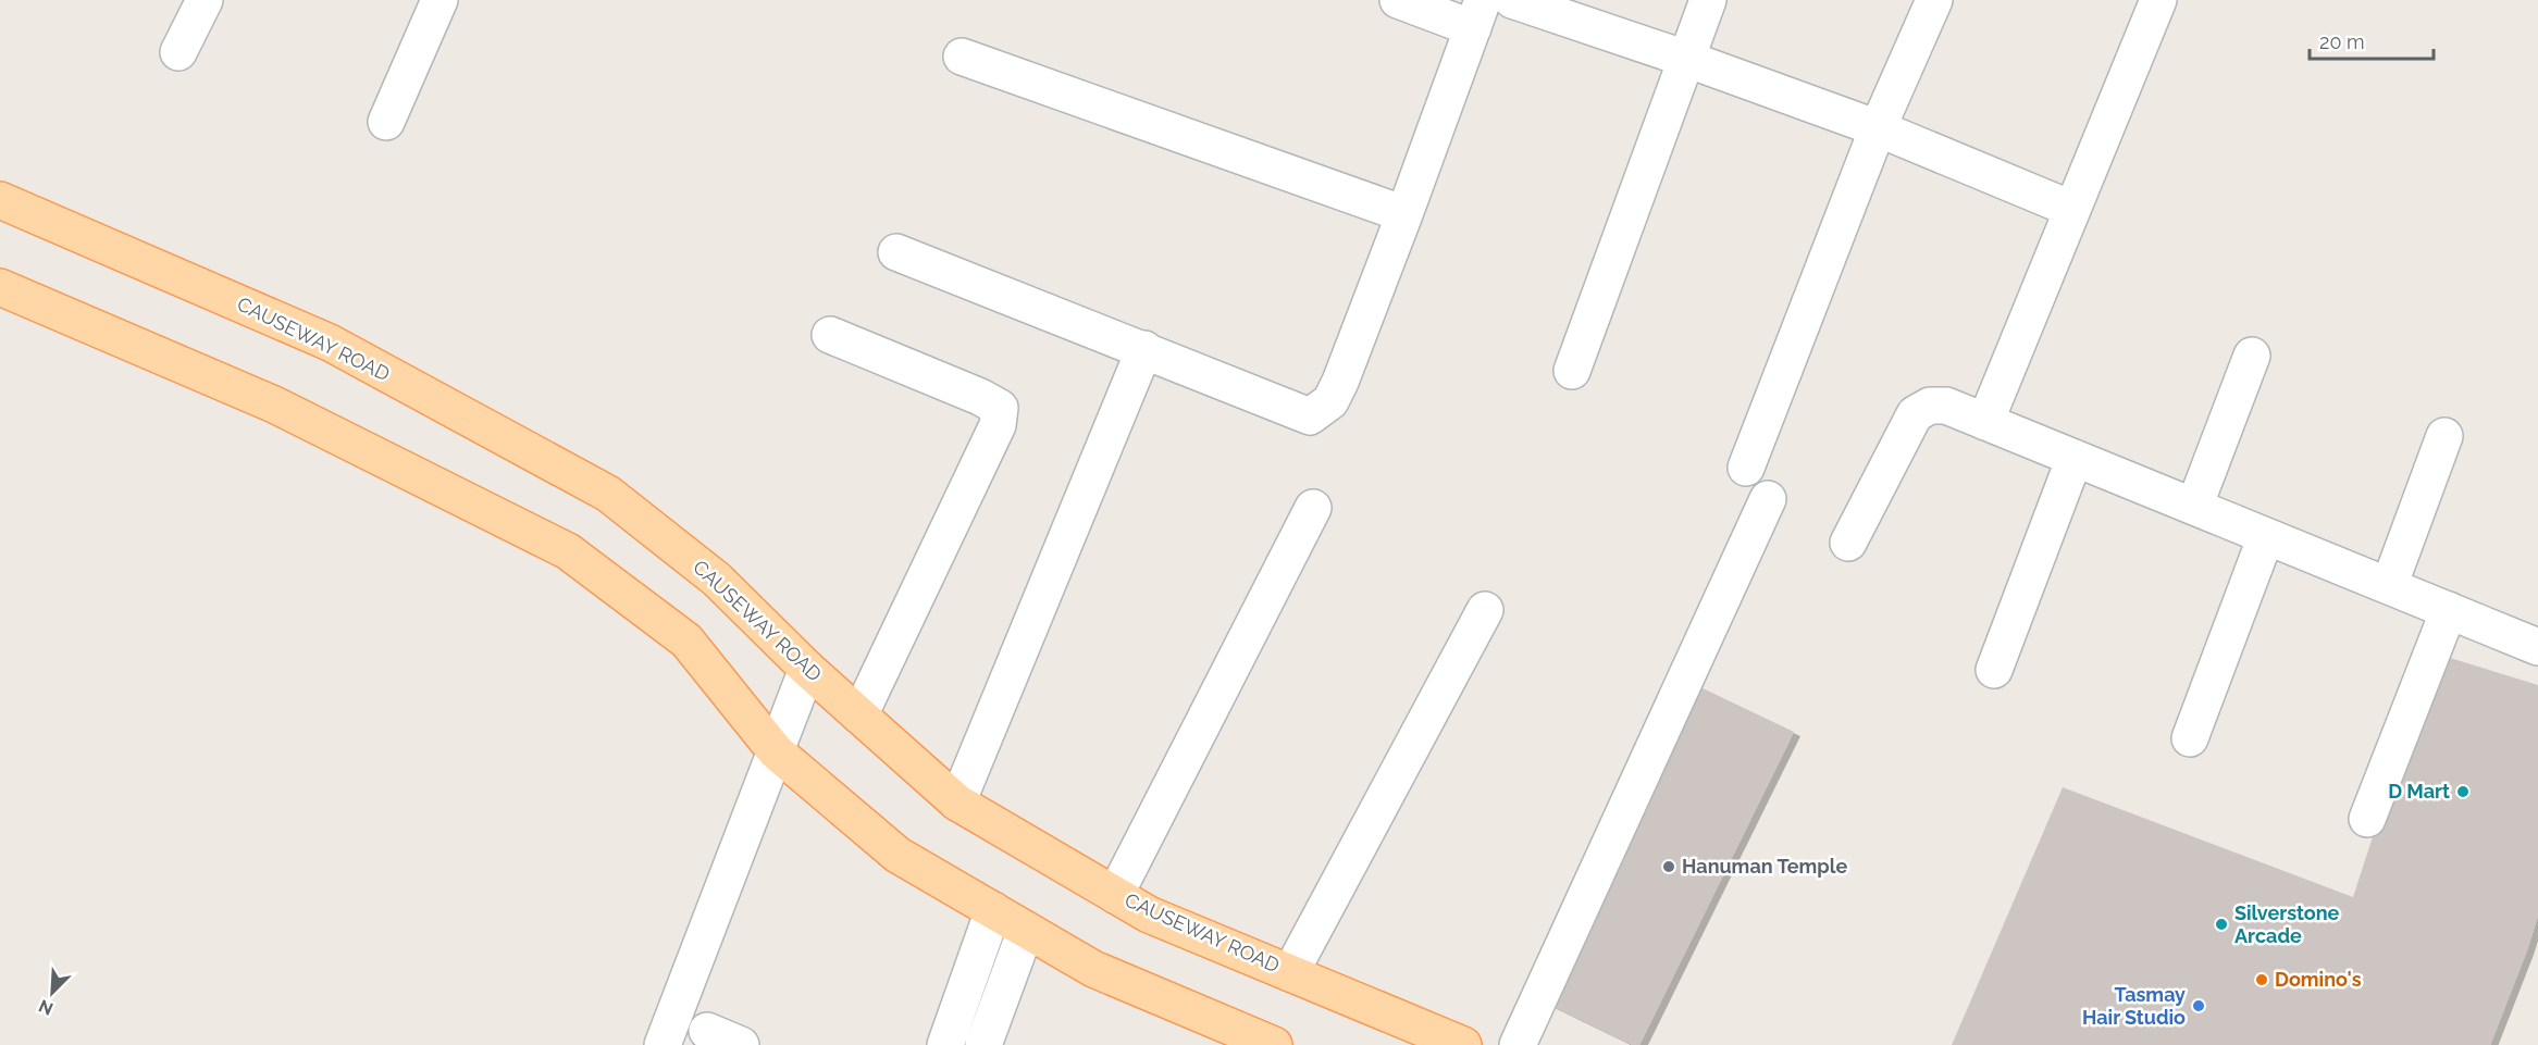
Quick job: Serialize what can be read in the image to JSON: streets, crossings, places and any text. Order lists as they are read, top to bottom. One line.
{"streets":{"main road":["CAUSEWAY ROAD"]},"places":["D Mart","Hanuman Temple","Silverstone Arcade","Domino's","Tasmay Hair Studio"],"scale_bar":"20 m","north":"bottom left"}
